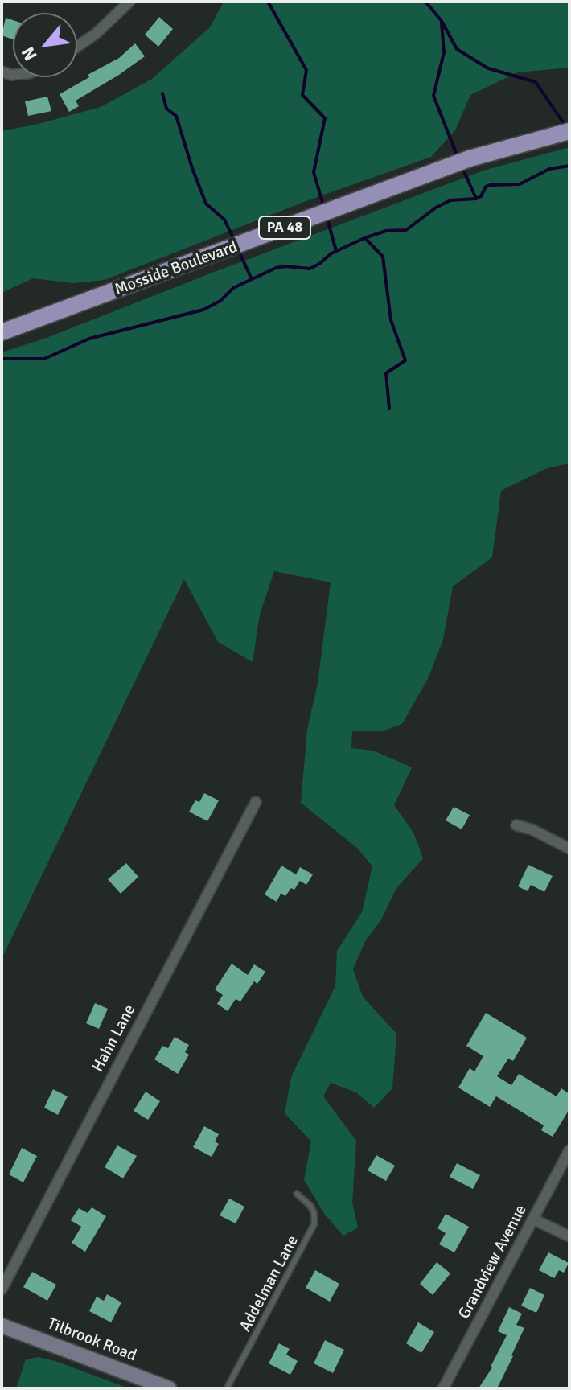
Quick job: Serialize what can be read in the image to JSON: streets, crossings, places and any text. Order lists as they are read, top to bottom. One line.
{"streets":{"main road":["PA 48","Mosside Boulevard"],"street":["Hahn Lane","Grandview Avenue","Tilbrook Road"],"lane":["Addelman Lane"]},"north":"bottom left"}
